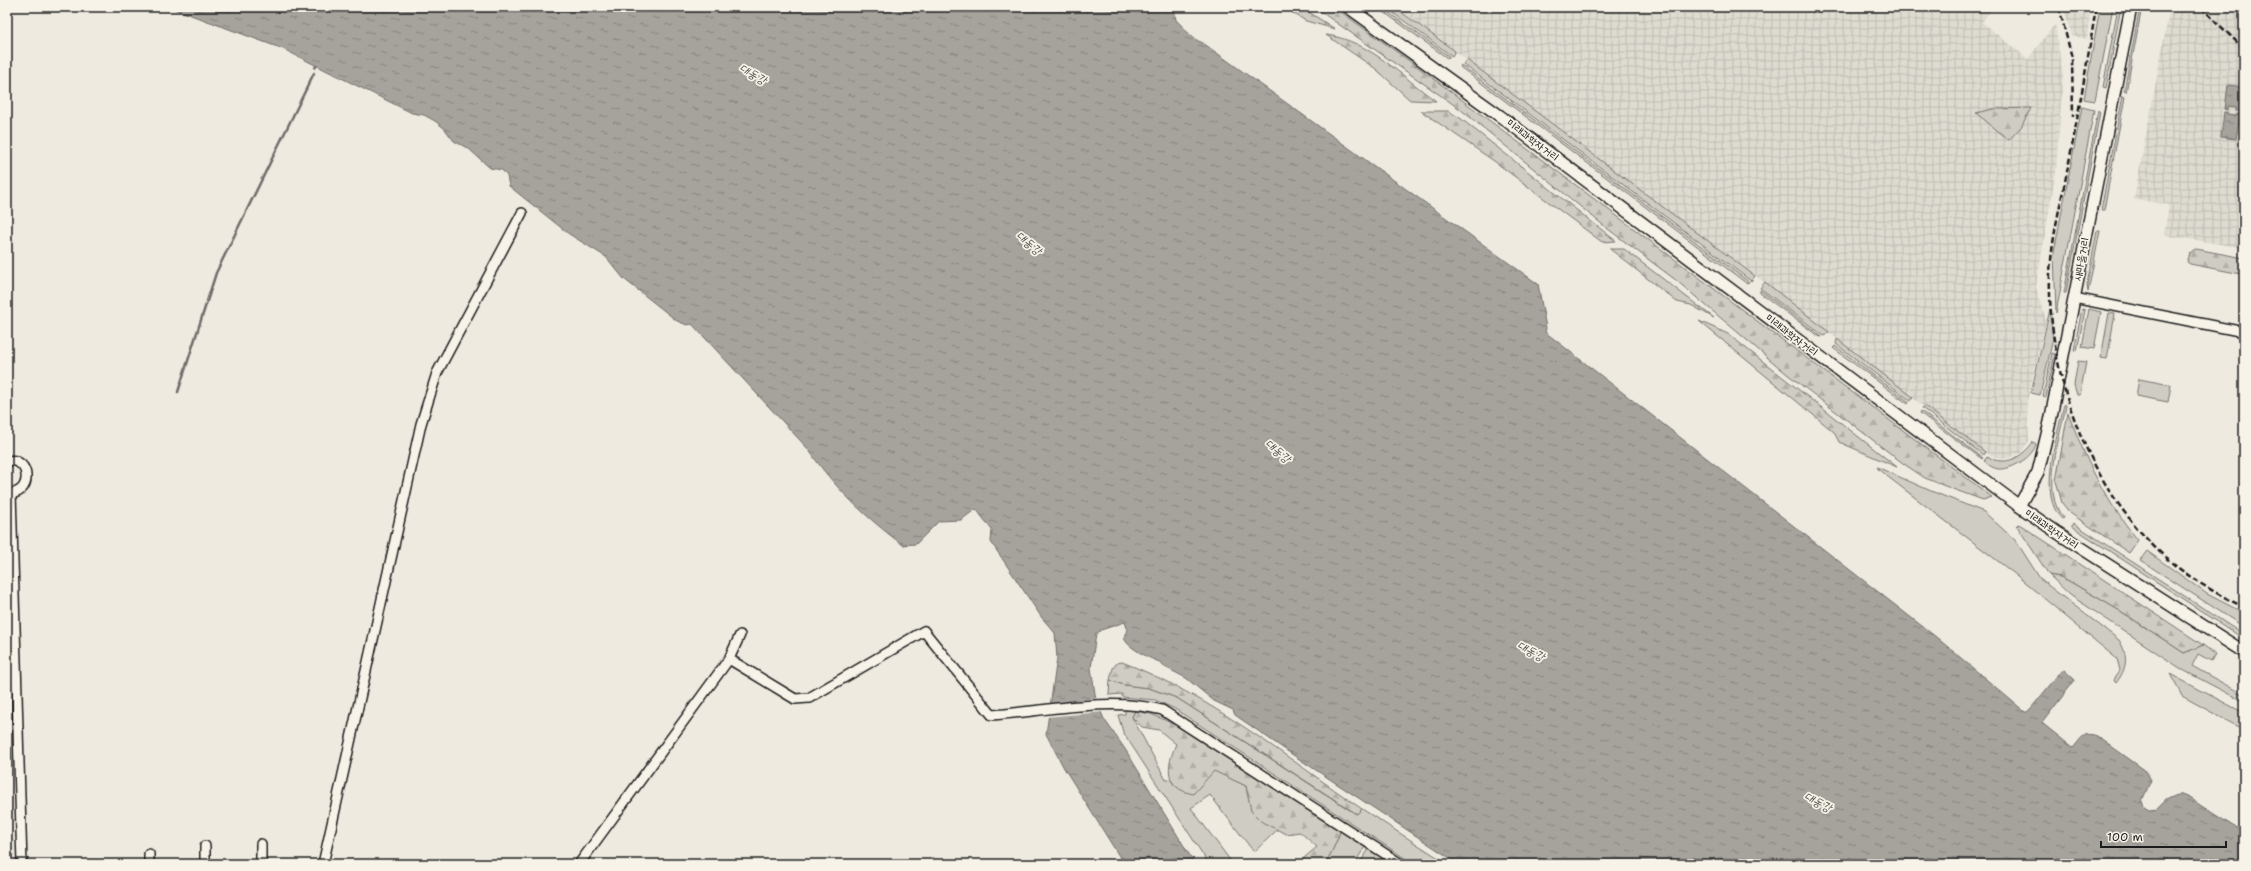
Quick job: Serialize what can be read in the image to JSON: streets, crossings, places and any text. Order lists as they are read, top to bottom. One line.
{"streets":{"main road":["미래과학자거리","새마을거리"]},"crossings":[["미래과학자거리","새마을거리"]],"water":["대동강"],"scale_bar":"100 m"}
